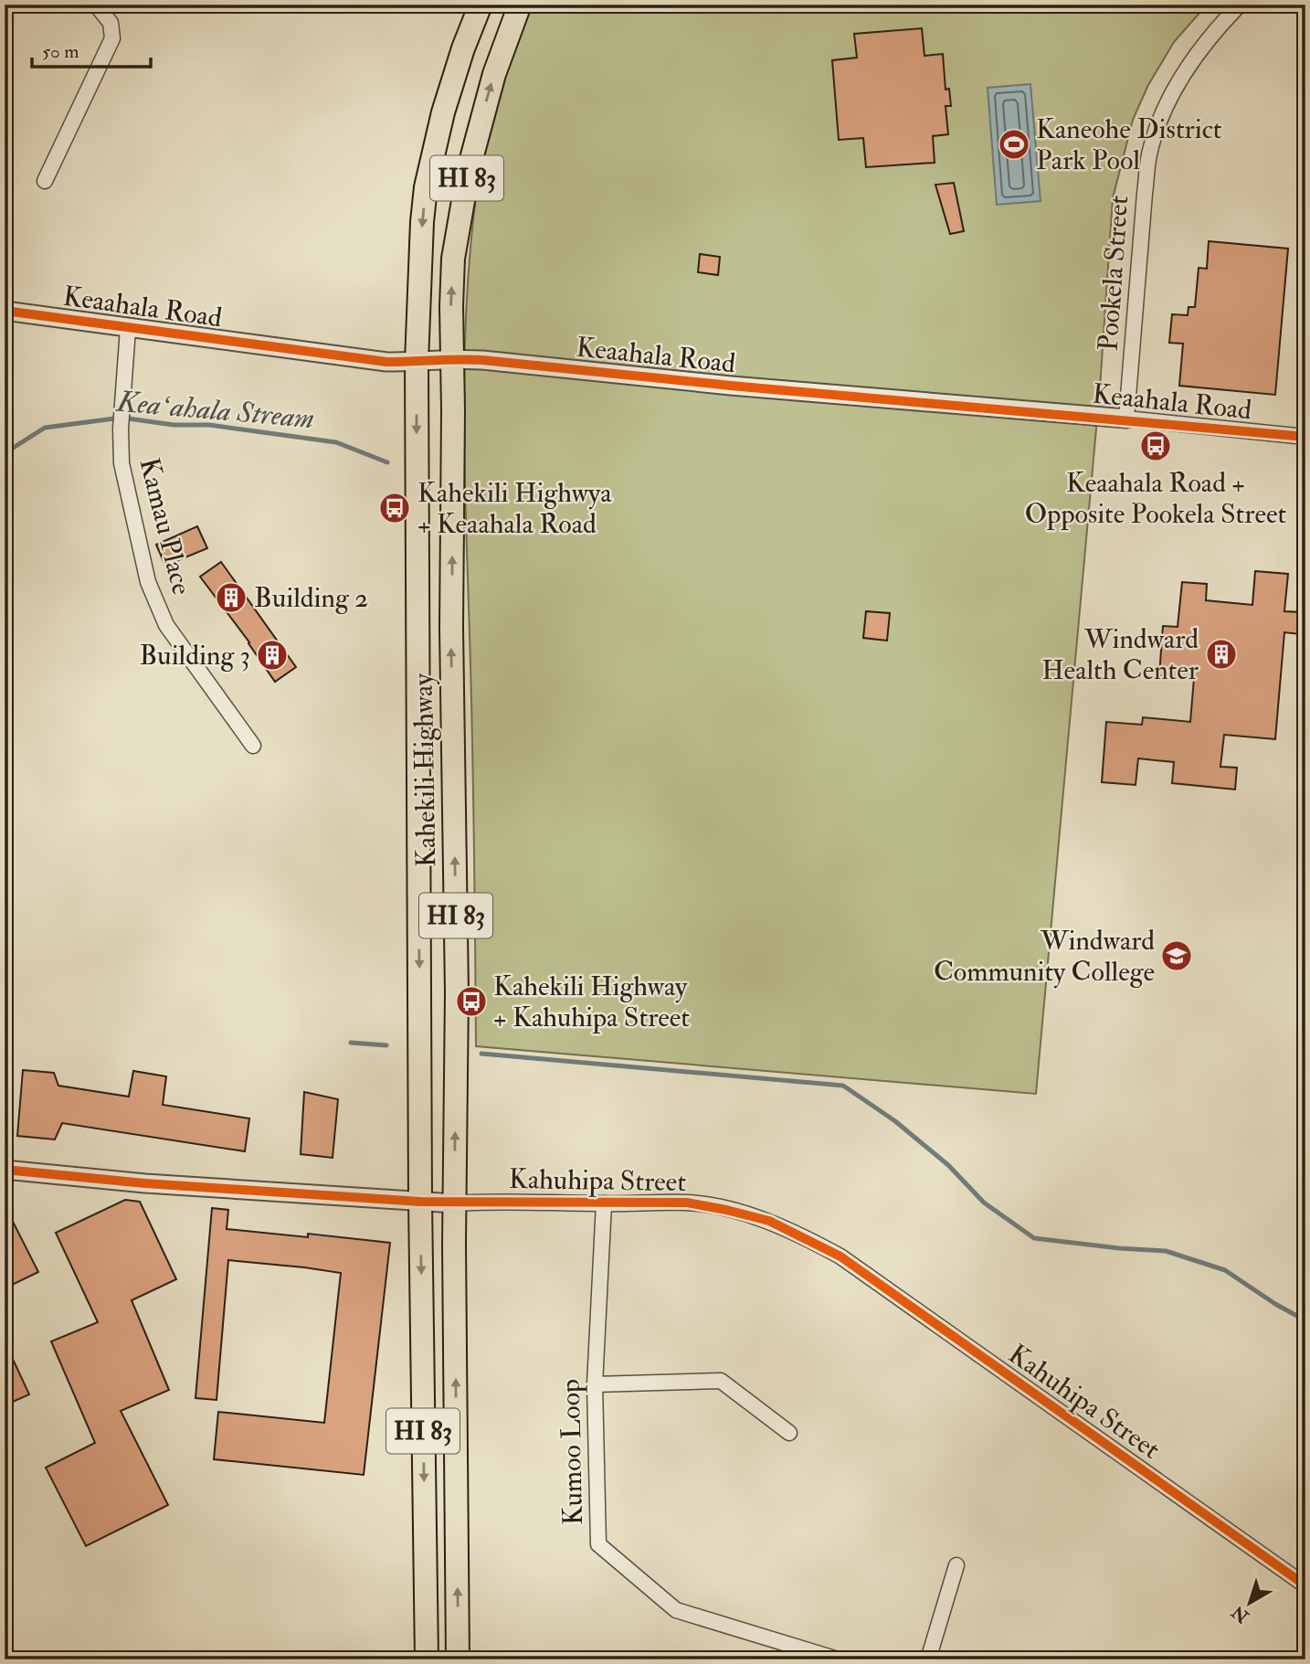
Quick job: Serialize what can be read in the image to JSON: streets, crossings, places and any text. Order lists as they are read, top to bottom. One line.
{"streets":{"main road":["HI 83","Kahekili Highway"],"street":["Pookela Street","Keaahala Road","Kamau Place","Kahuhipa Street","Kumoo Loop"]},"crossings":[["Pookela Street","Keaahala Road"],["Keaahala Road","Kamau Place"],["Keaahala Road","Kahekili Highway"],["Kahekili Highway","Kahuhipa Street"],["Kahuhipa Street","Kumoo Loop"]],"water":["Keaʻahala Stream"],"places":{"sports":["Kaneohe District Park Pool"],"bus stop":["Keaahala Road + Opposite Pookela Street","Kahekili Highwya + Keaahala Road","Kahekili Highway + Kahuhipa Street"],"building":["Building 2","Windward Health Center","Building 3"],"school or university":["Windward Community College"]},"scale_bar":"50 m","north":"bottom left"}
